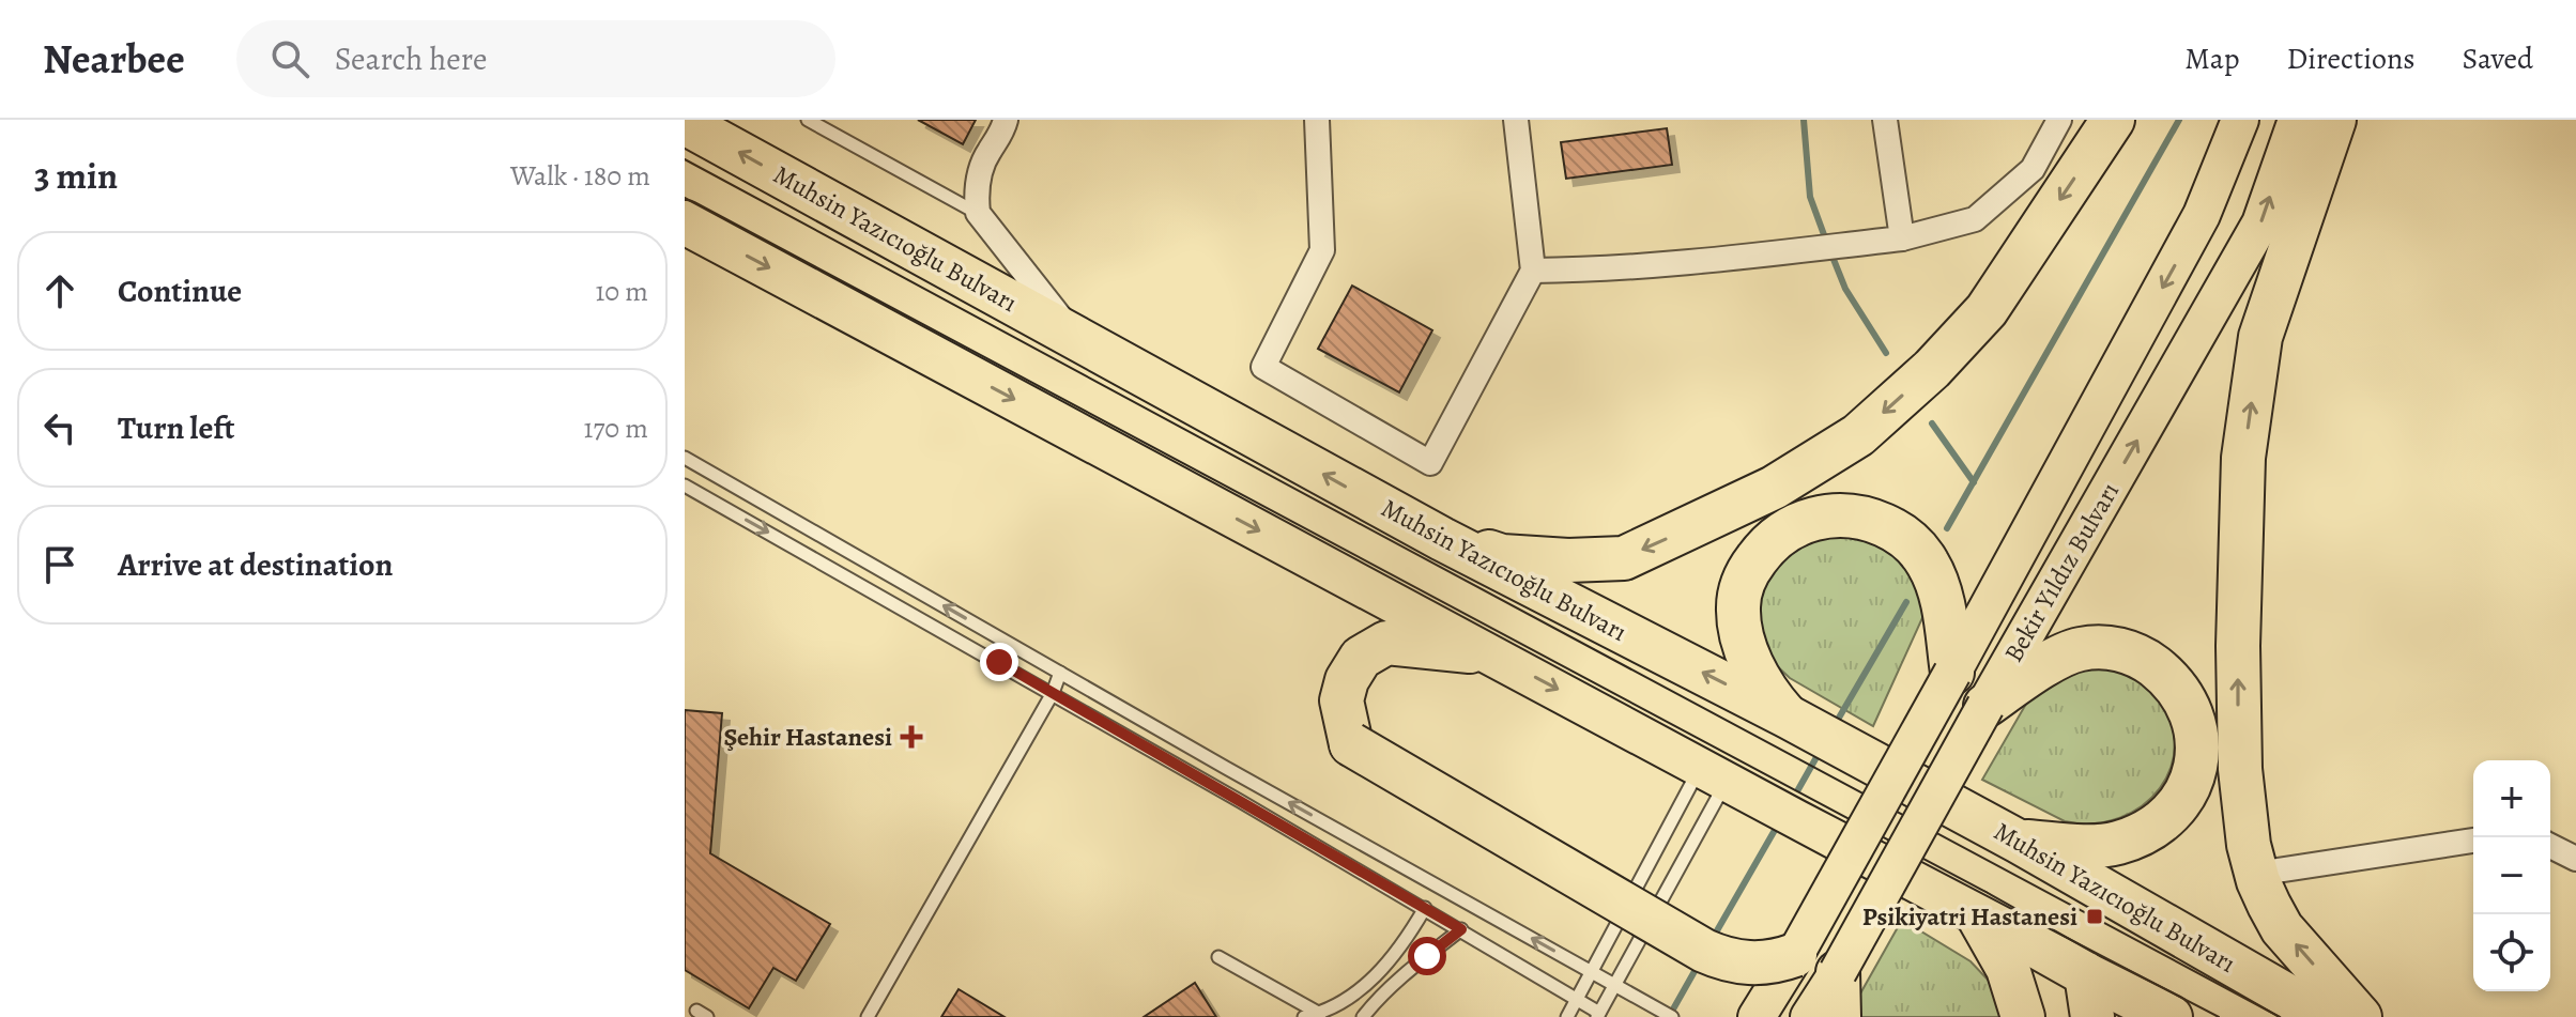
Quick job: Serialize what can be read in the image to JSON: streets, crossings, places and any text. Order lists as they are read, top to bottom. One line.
{"streets":{"highway":["Muhsin Yazıcıoğlu Bulvarı"],"main road":["Bekir Yıldız Bulvarı"]},"places":{"health":["Şehir Hastanesi"],"transit":["Psikiyatri Hastanesi"]},"page":{"header":"Nearbee","search":"Search here","nav":["Map","Directions","Saved"],"heading":["3 min","Walk · 180 m"],"list":[["Continue","10 m"],["Turn left","170 m"],"Arrive at destination"],"map_buttons":["+","−"]}}
